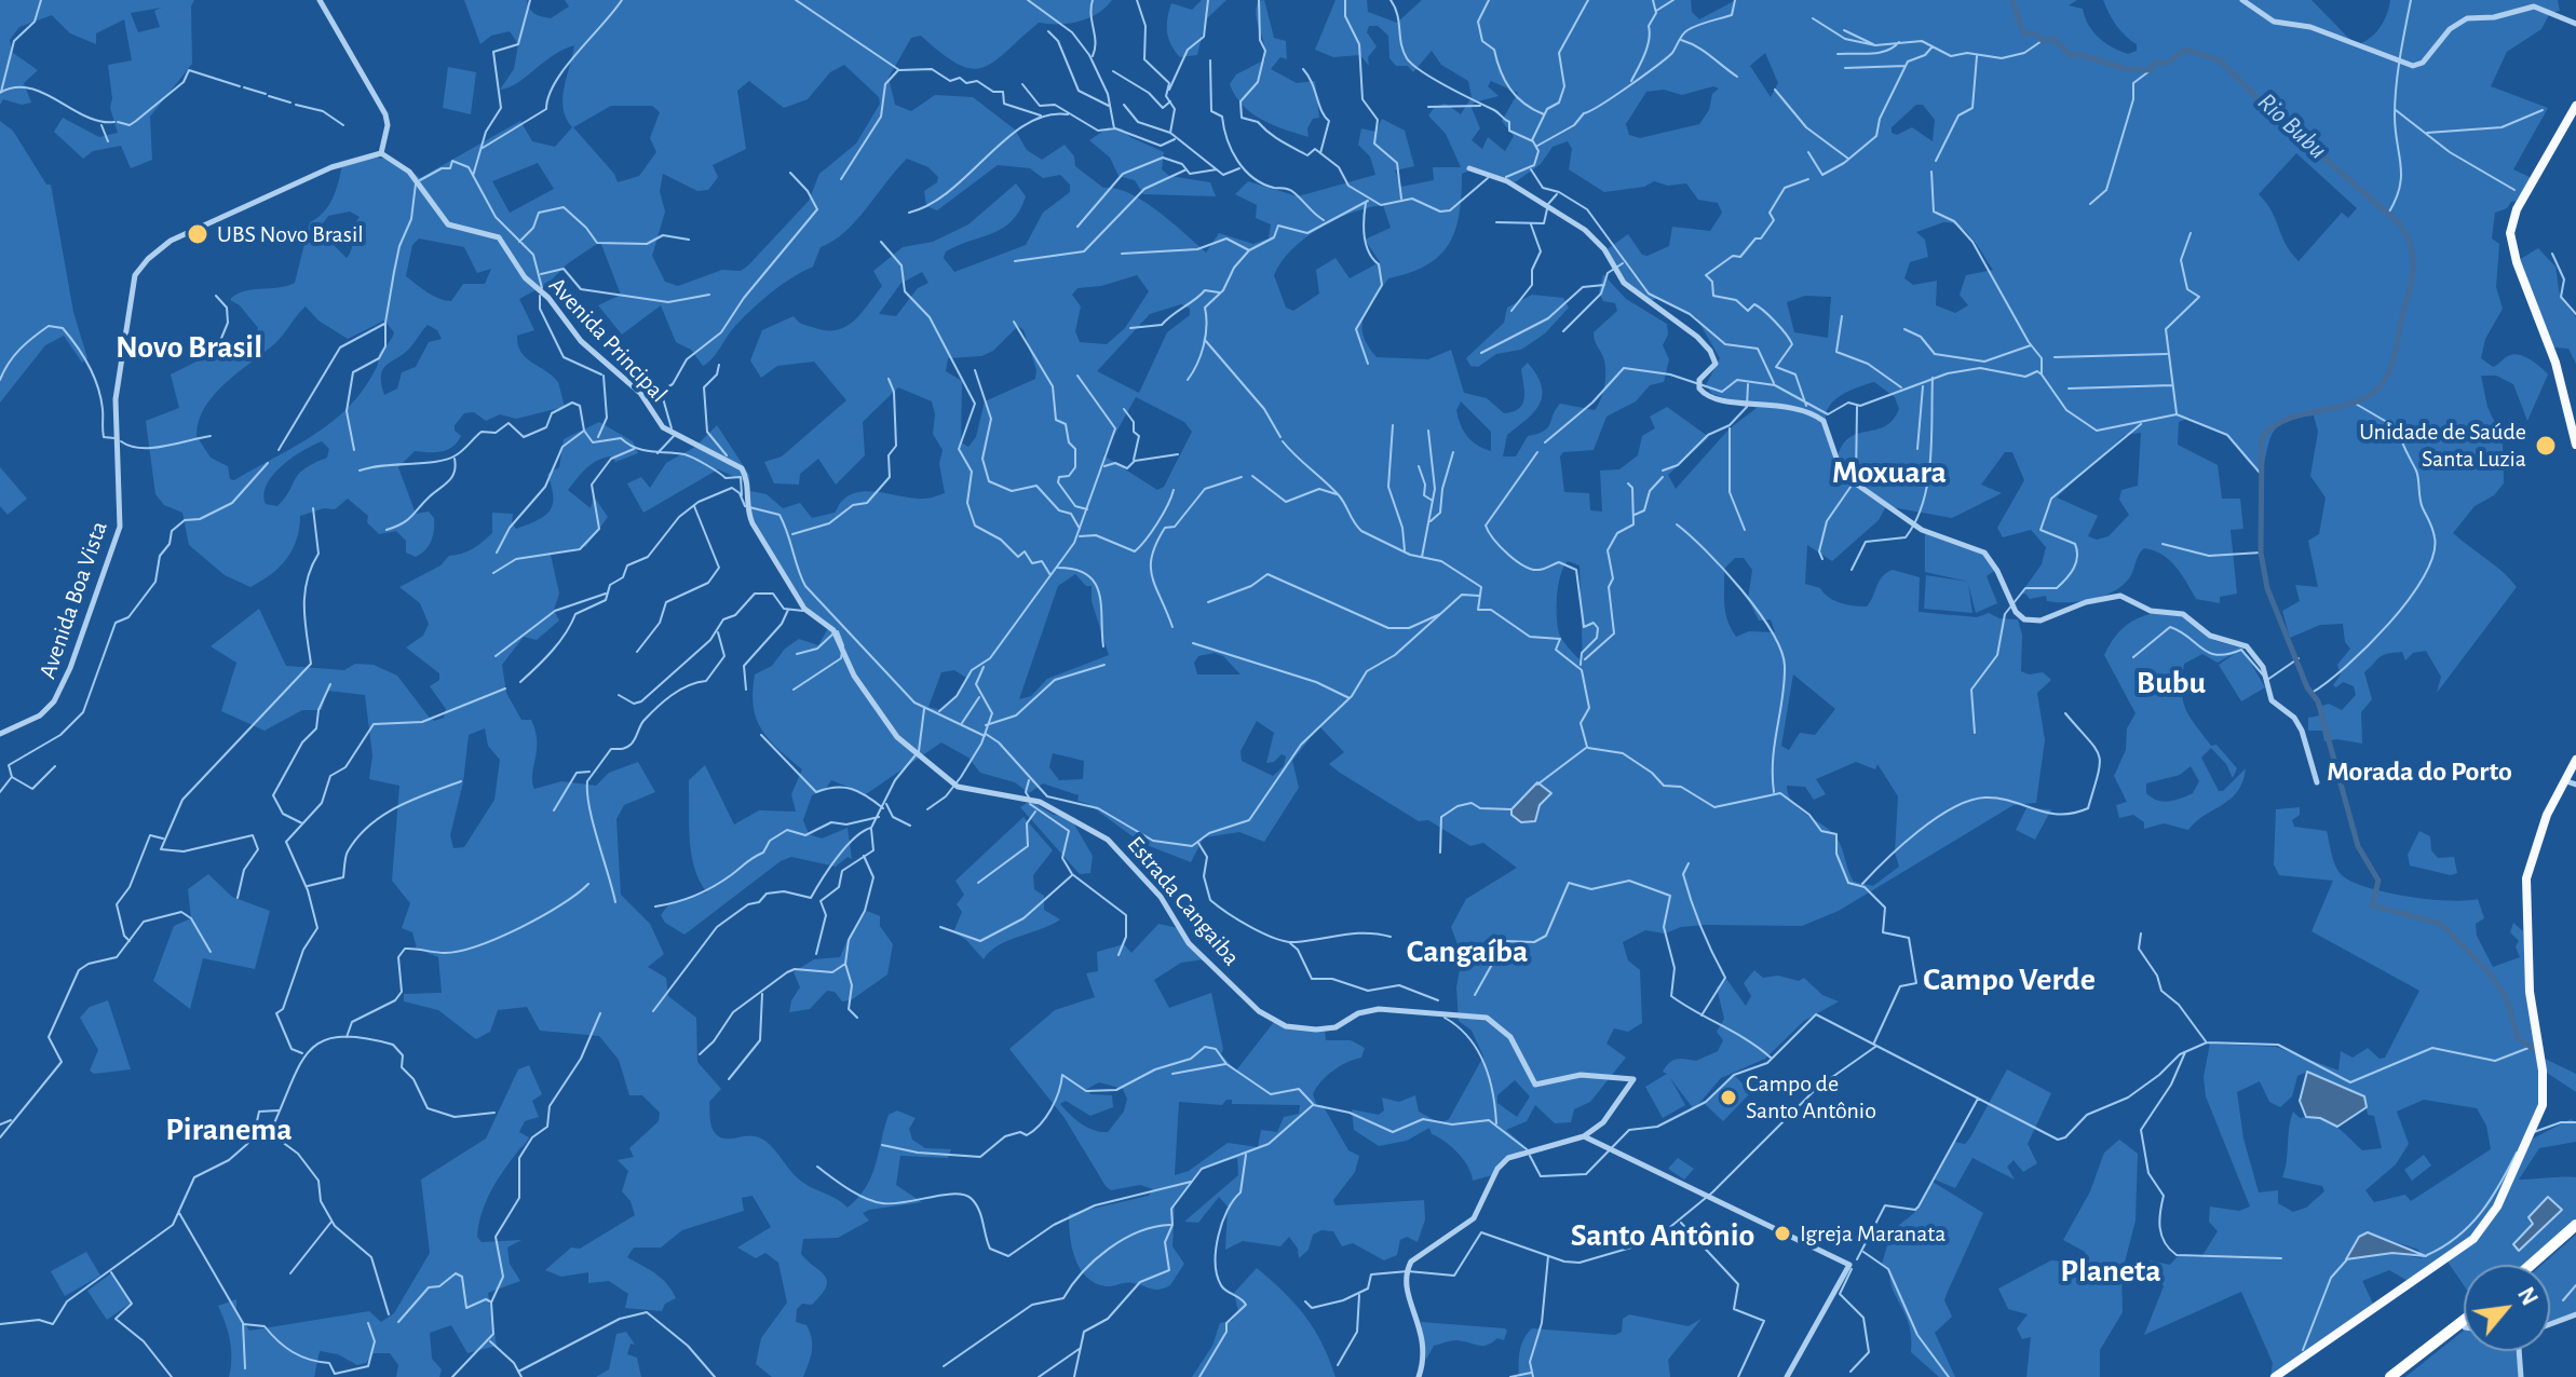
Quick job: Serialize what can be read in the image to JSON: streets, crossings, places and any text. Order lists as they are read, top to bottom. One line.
{"streets":{"street":["Avenida Principal","Avenida Boa Vista","Estrada Cangaiba"]},"crossings":[["Avenida Principal","Avenida Boa Vista"],["Avenida Principal","Estrada Cangaiba"]],"districts":["Novo Brasil","Moxuara","Bubu","Morada do Porto","Cangaíba","Campo Verde","Piranema","Santo Antônio","Planeta"],"water":["Rio Bubu"],"places":["UBS Novo Brasil","Unidade de Saúde Santa Luzia","Campo de Santo Antônio","Igreja Maranata"],"north":"top right"}
